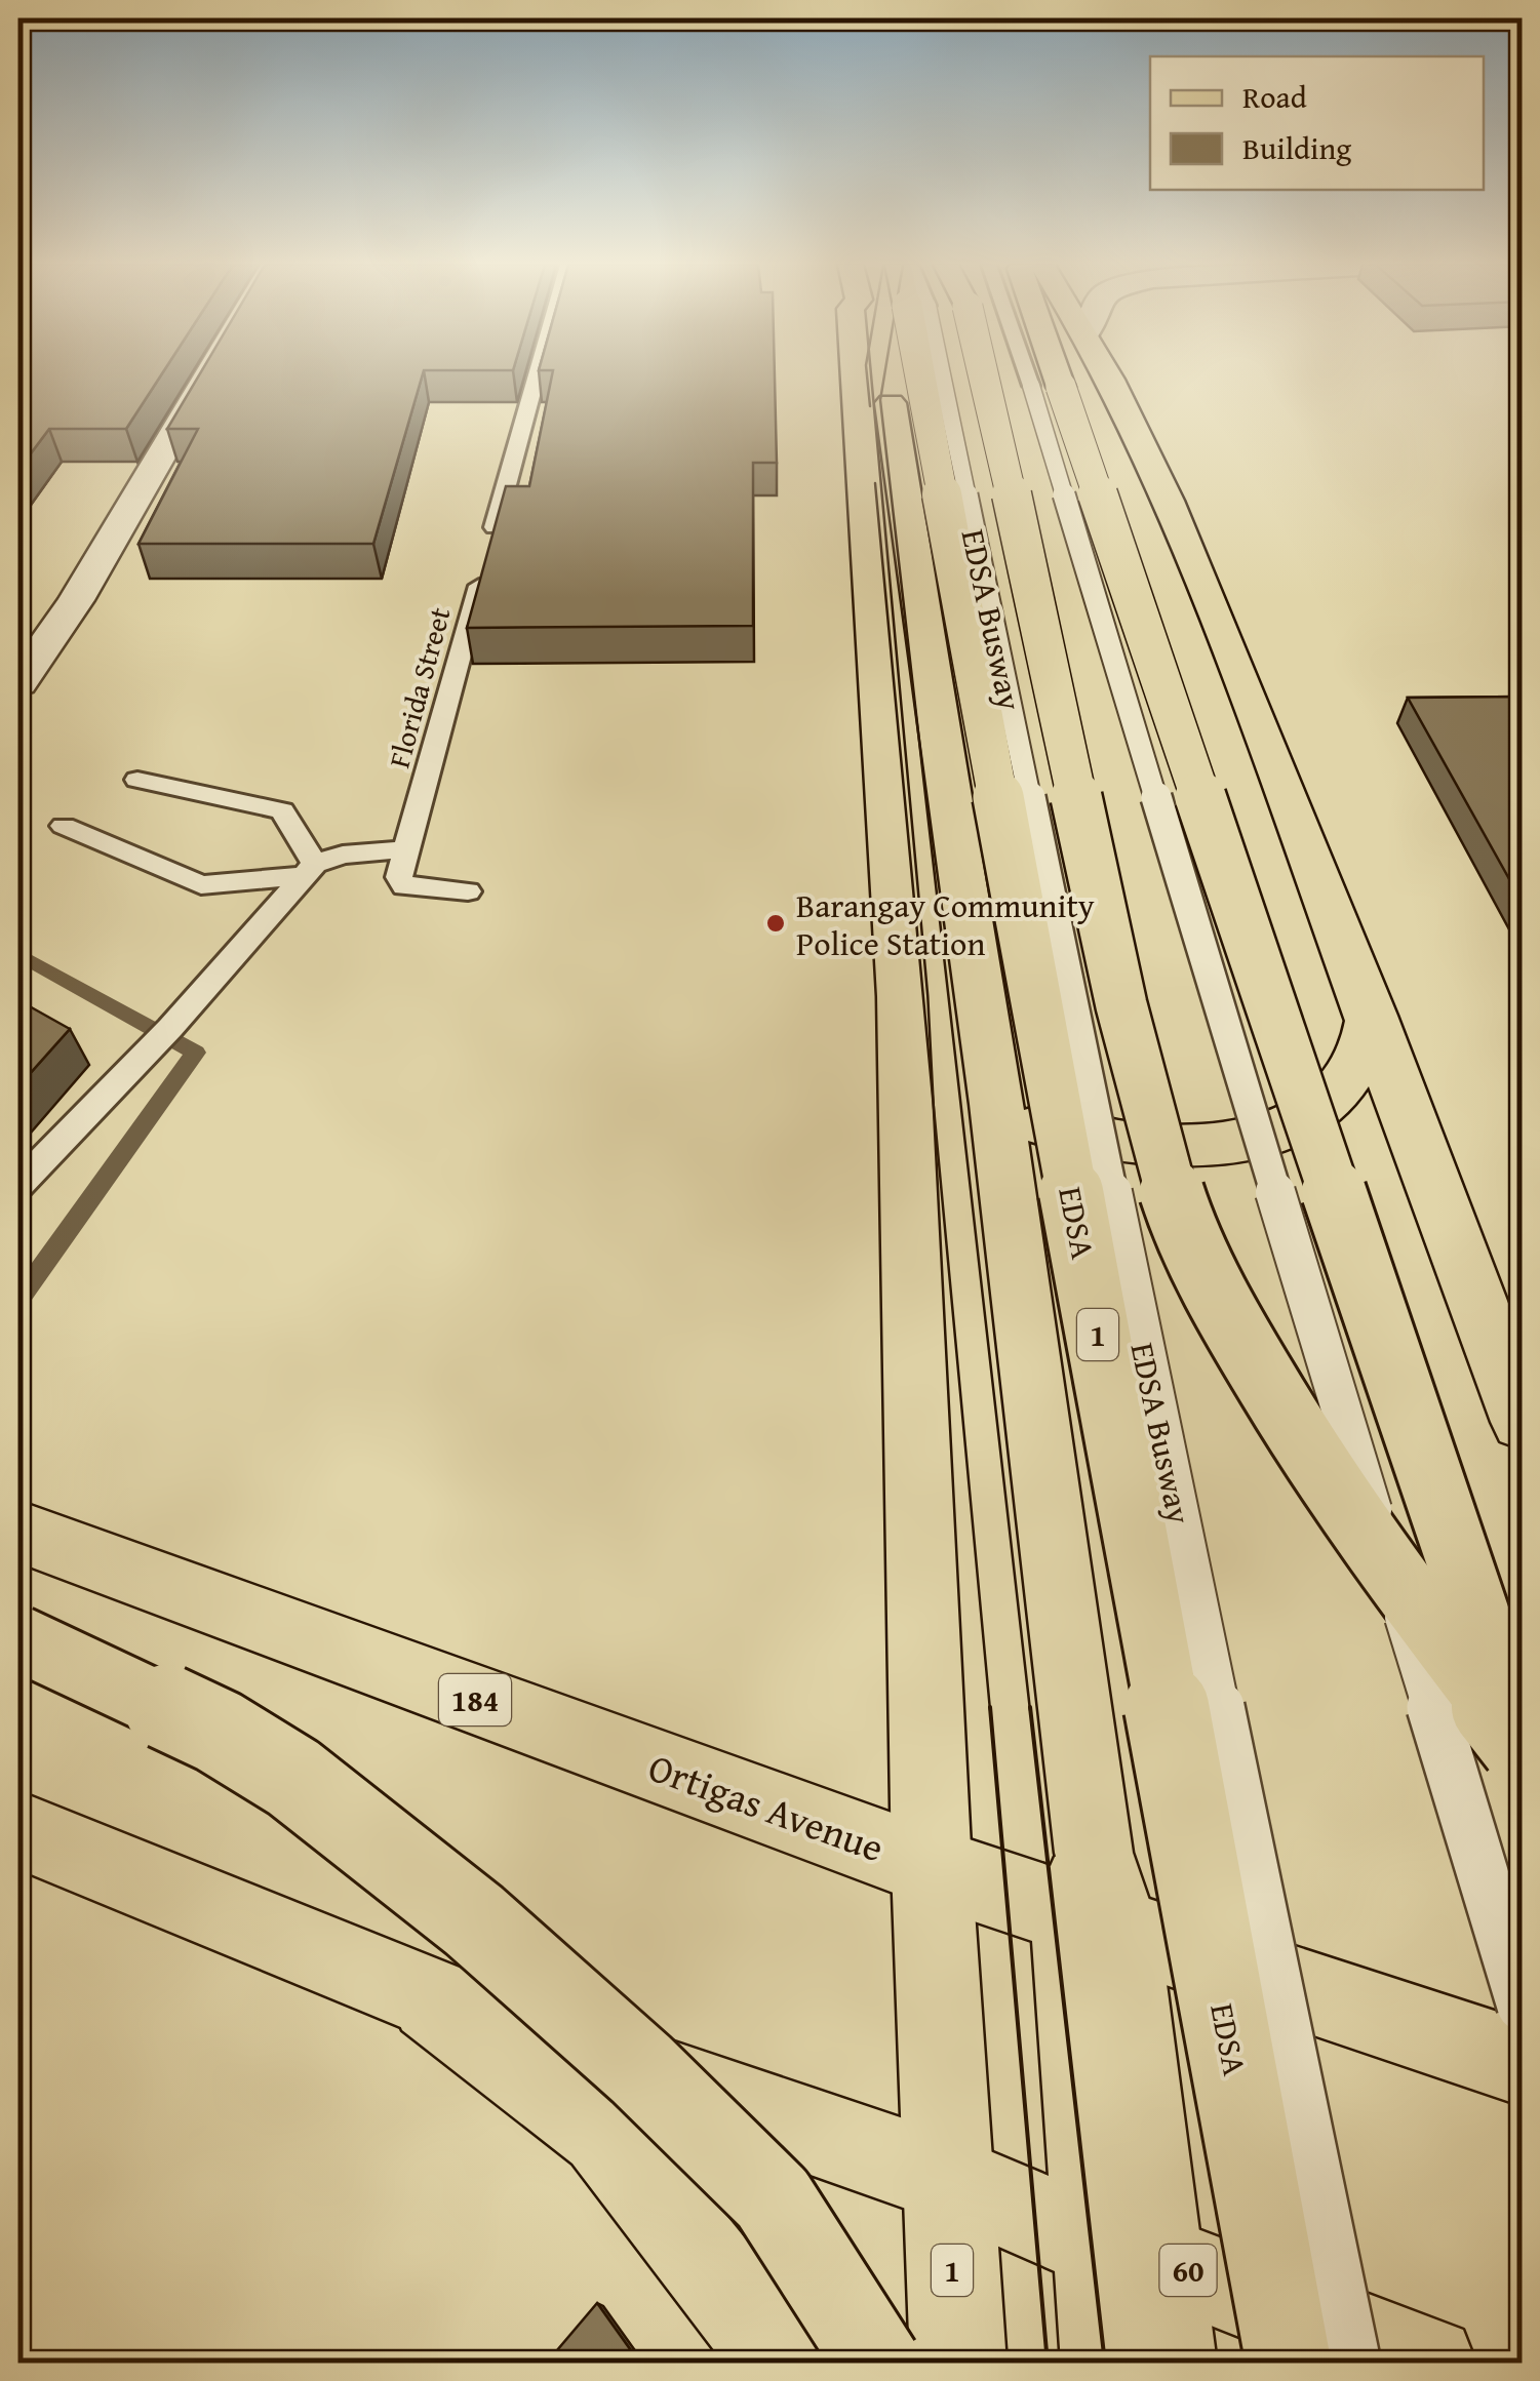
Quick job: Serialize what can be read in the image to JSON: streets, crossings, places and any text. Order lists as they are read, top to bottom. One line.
{"streets":{"main road":["EDSA","1","184","Ortigas Avenue","60"],"lane":["EDSA Busway","Florida Street"]},"crossings":[["1","Ortigas Avenue"],["1","60"]],"places":["Barangay Community Police Station"],"legend":["Road","Building"]}
